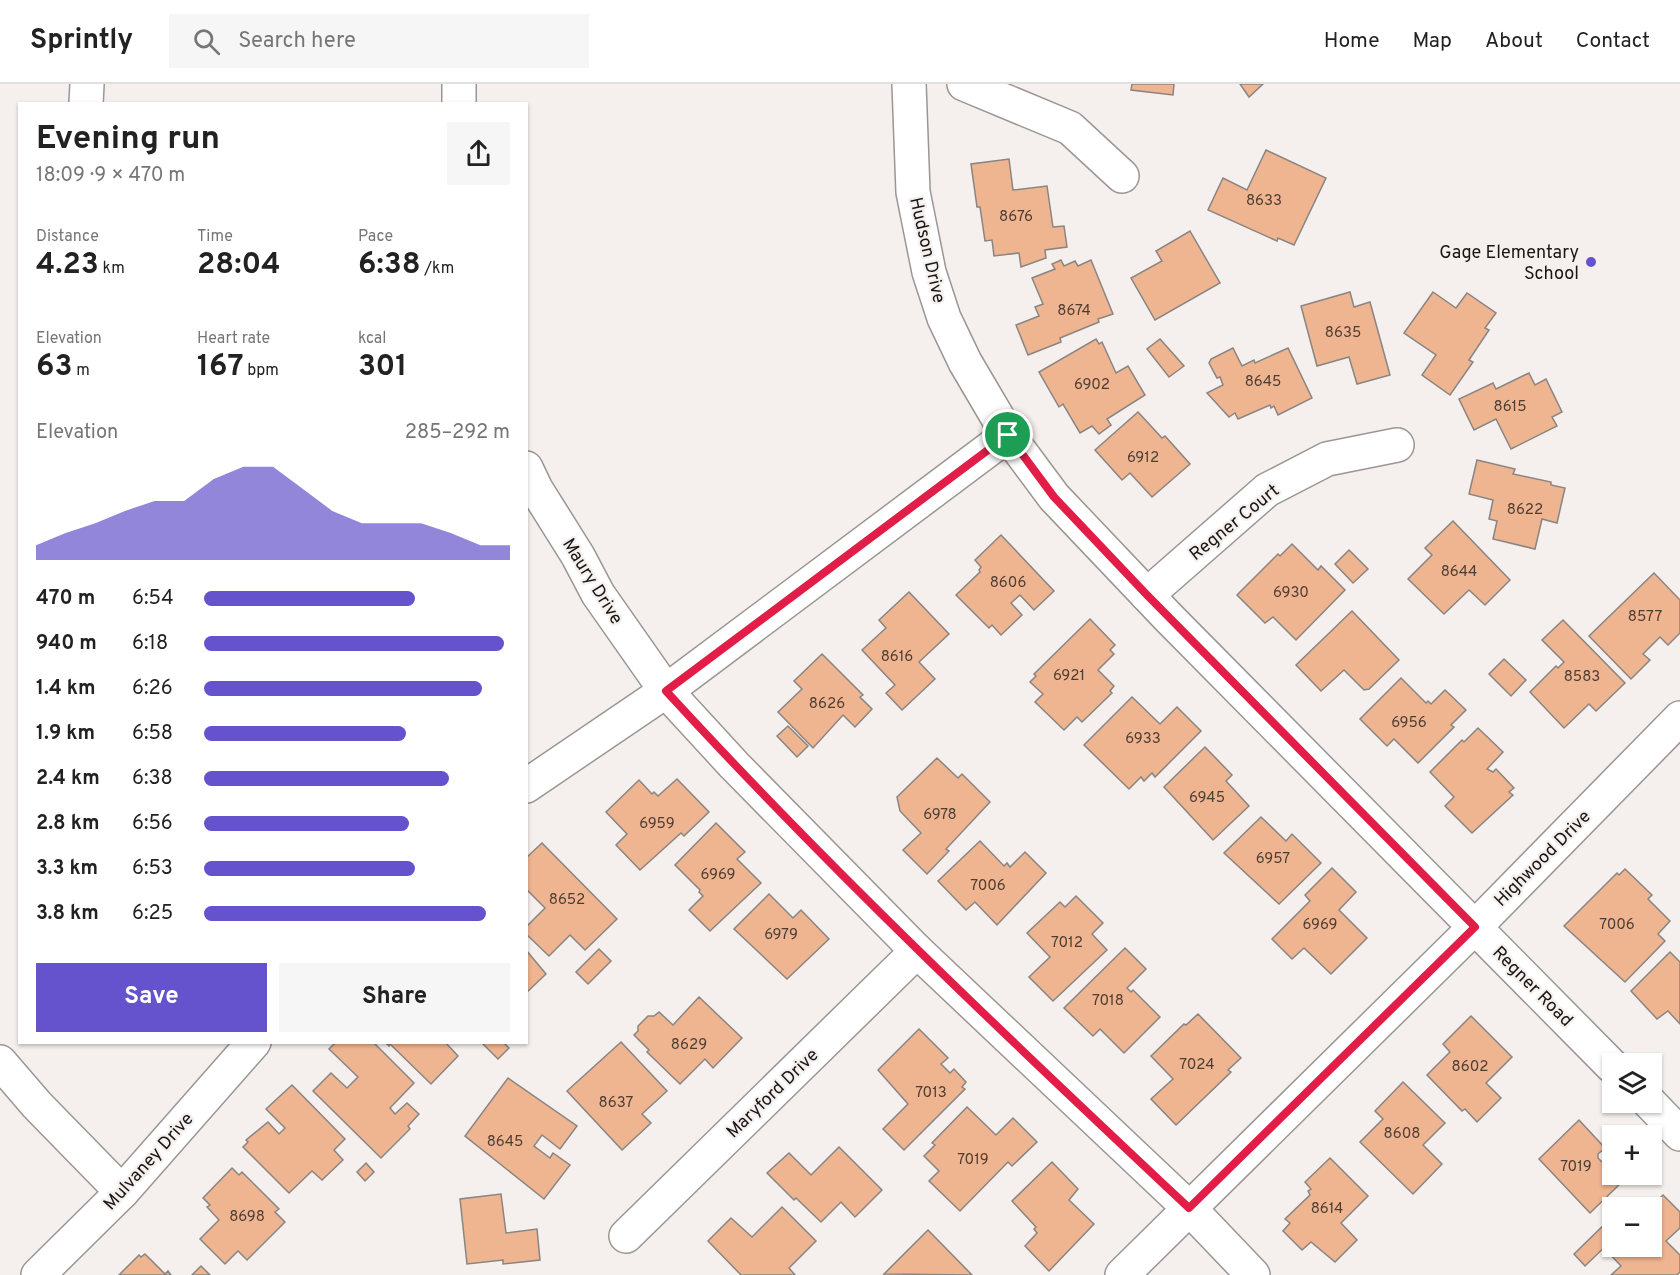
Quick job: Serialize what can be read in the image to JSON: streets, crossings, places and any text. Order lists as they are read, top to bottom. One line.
{"streets":{"street":["Hudson Drive","Regner Court","Maury Drive","Highwood Drive","Regner Road","Maryford Drive","Mulvaney Drive"]},"crossings":[["Hudson Drive","Regner Road"],["Regner Court","Regner Road"],["Maury Drive","Highwood Drive"],["Maury Drive","Maryford Drive"],["Highwood Drive","Regner Road"]],"places":["Gage Elementary School"],"house_numbers":["8633","8676","8674","8635","8645","6902","8615","6912","8622","8644","8606","6930","8577","8616","6921","8583","8626","6956","6933","6945","6978","6959","6957","6969","7006","8652","6969","7006","6979","7012","7018","8629","7024","8602","7013","8637","8608","8645","7019","7019","8614","8698"],"page":{"header":"Sprintly","search":"Search here","nav":["Home","Map","About","Contact"],"heading":["Evening run","18:09 · 9 × 470 m"],"stats":[["Distance","4.23 km"],["Time","28:04"],["Pace","6:38 /km"],["Elevation","63 m"],["Heart rate","167 bpm"],["kcal","301"]],"chart":["Elevation","285–292 m"],"list":[{"name":"470 m","note":"6:54"},{"name":"940 m","note":"6:18"},{"name":"1.4 km","note":"6:26"},{"name":"1.9 km","note":"6:58"},{"name":"2.4 km","note":"6:38"},{"name":"2.8 km","note":"6:56"},{"name":"3.3 km","note":"6:53"},{"name":"3.8 km","note":"6:25"}],"buttons":["Save","Share"],"map_buttons":["+","−"]}}
